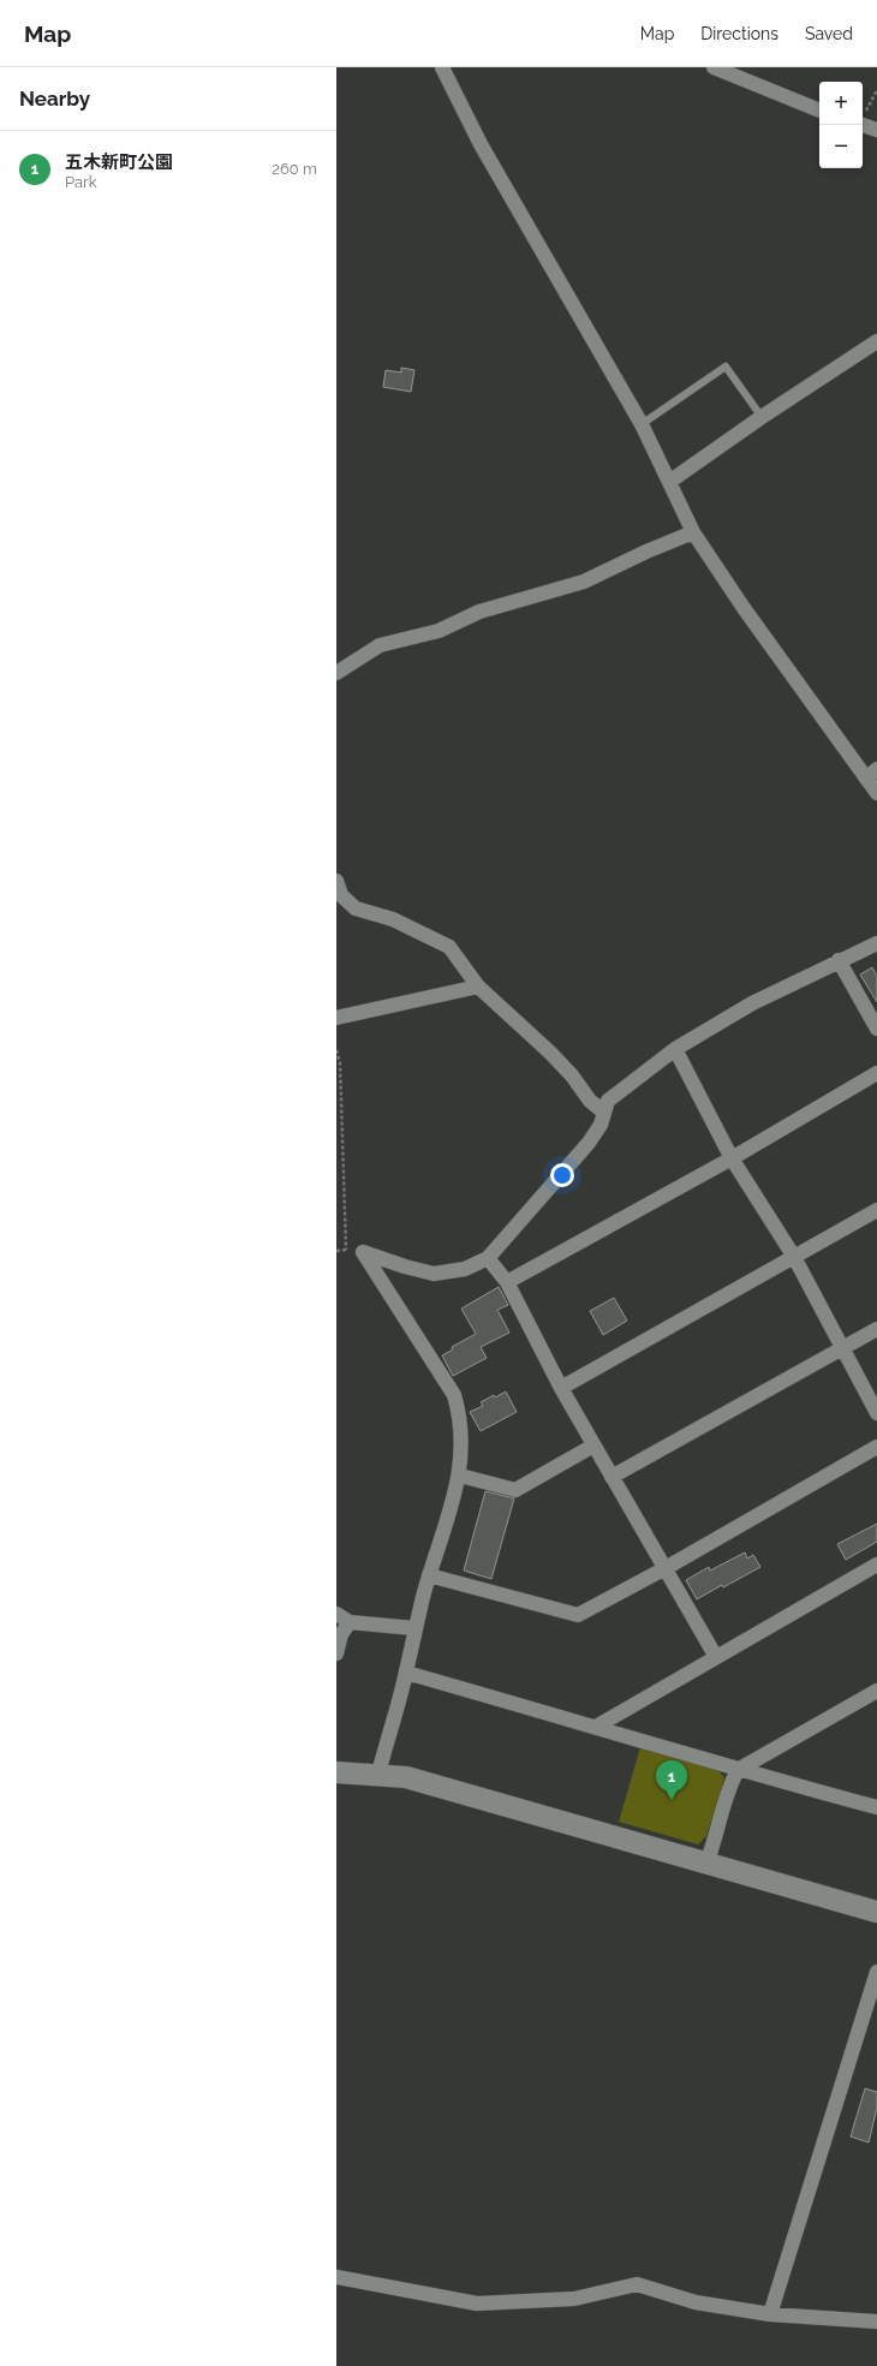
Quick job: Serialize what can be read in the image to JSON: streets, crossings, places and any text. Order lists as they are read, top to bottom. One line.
{"page":{"header":"Map","nav":["Map","Directions","Saved"],"heading":"Nearby","map_buttons":["+","−"],"list":[{"mark":"1","name":"五木新町公園","note":"Park","value":"260 m"}],"pins":"1"}}
